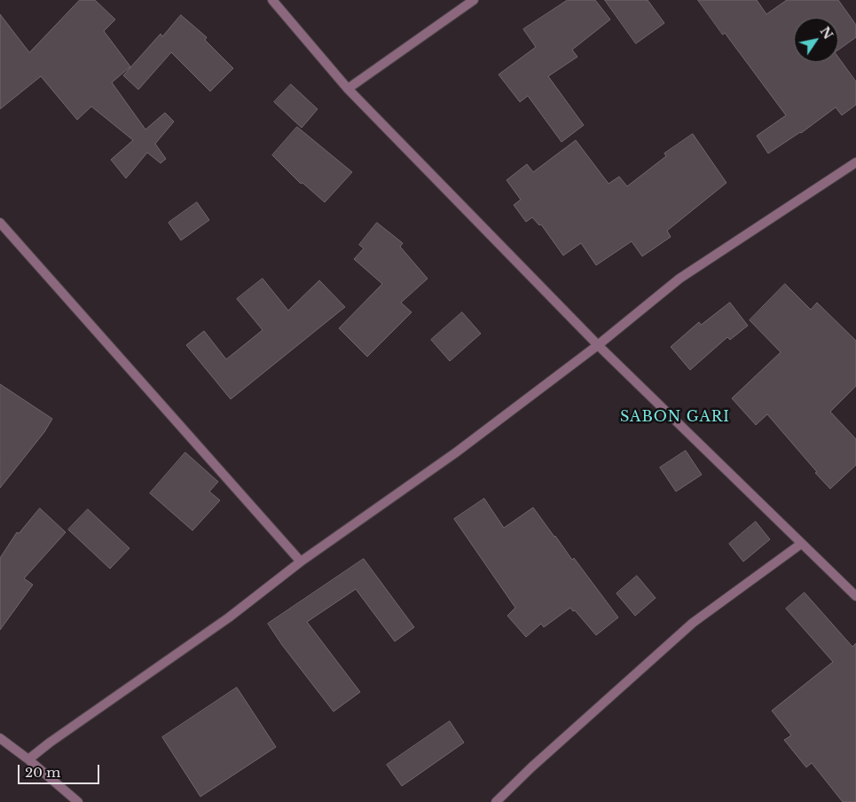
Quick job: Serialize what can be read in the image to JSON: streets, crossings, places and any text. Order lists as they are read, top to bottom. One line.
{"districts":["SABON GARI"],"scale_bar":"20 m","north":"top right"}
